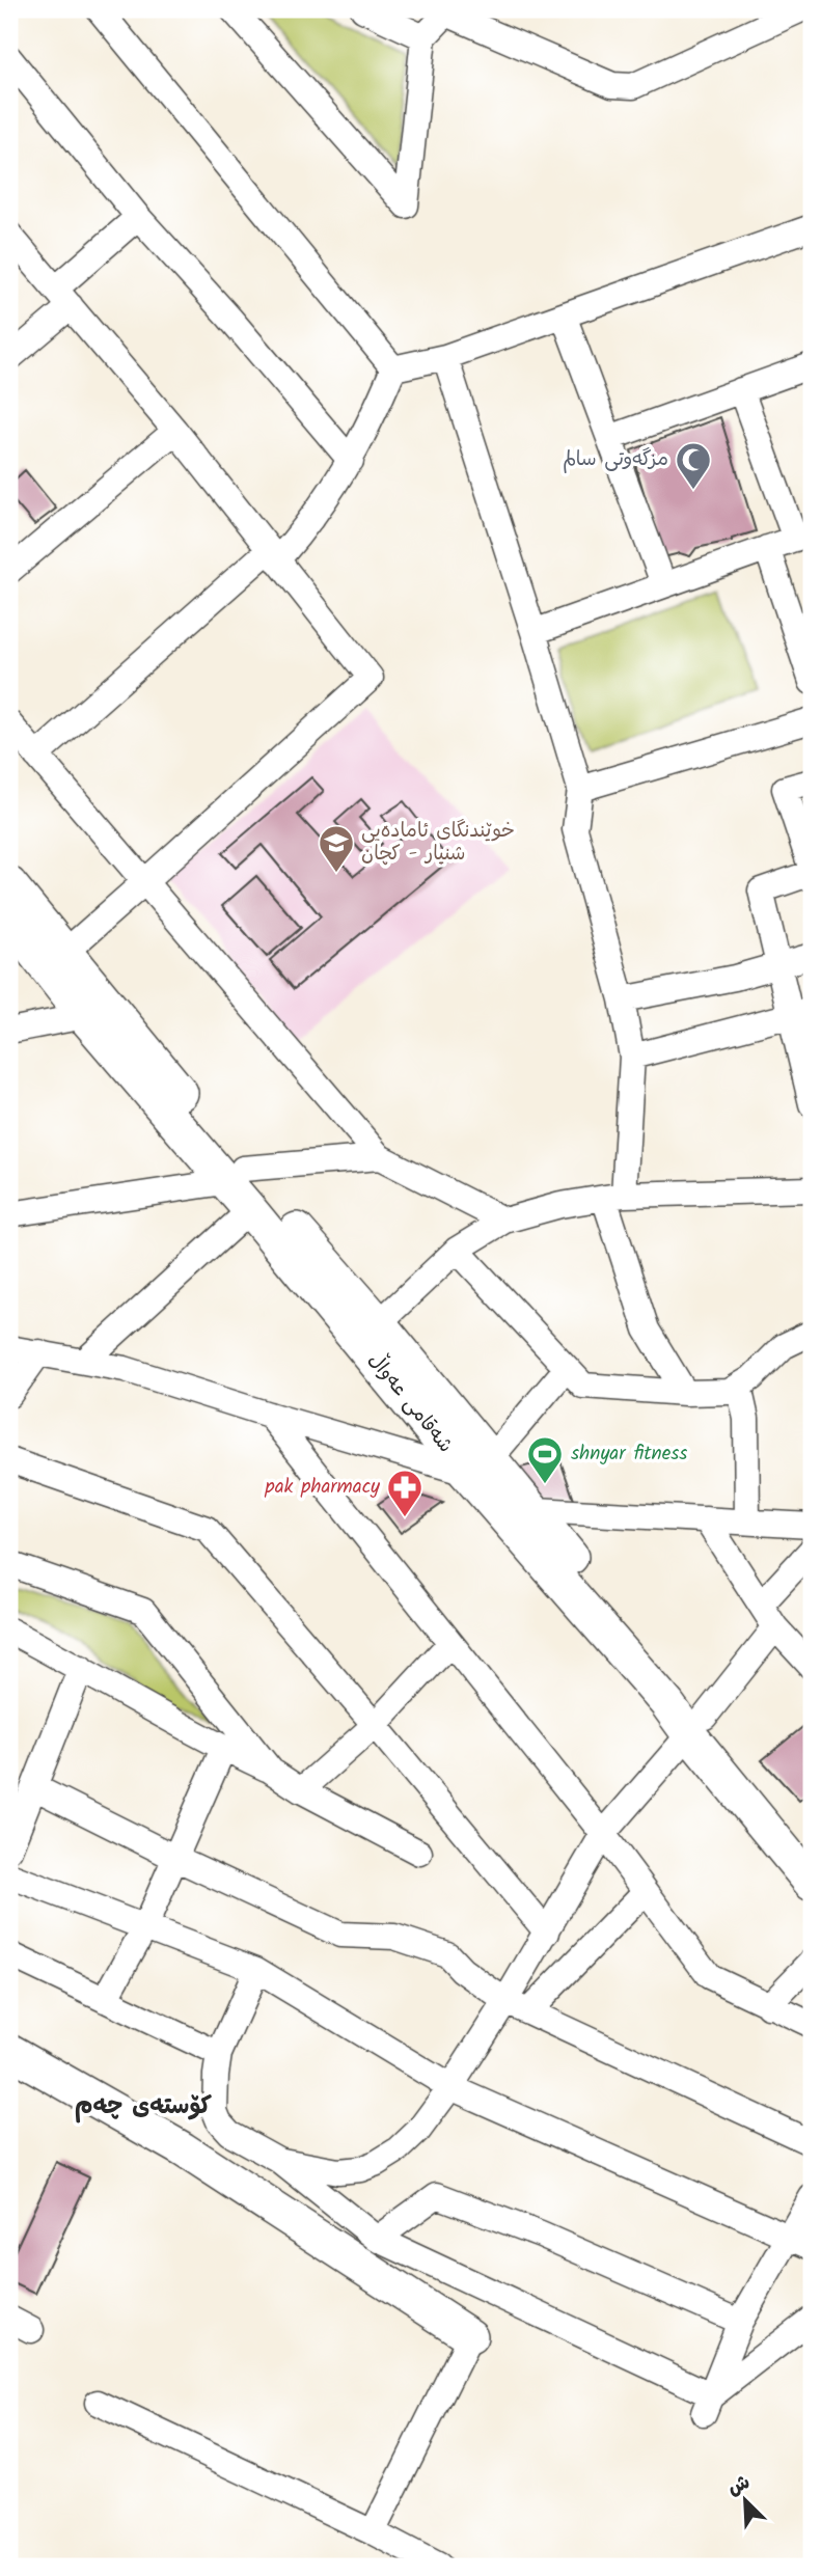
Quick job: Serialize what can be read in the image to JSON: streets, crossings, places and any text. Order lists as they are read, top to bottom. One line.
{"streets":{"main road":["شەقامی عەواڵ"]},"districts":["کۆستەی چەم"],"places":{"mosque":["مزگەوتی سالم"],"school or university":["خوێندنگای ئامادەیی شنیار - کچان"],"sports":["shnyar fitness"],"pharmacy":["pak pharmacy"]},"north":"top left"}
